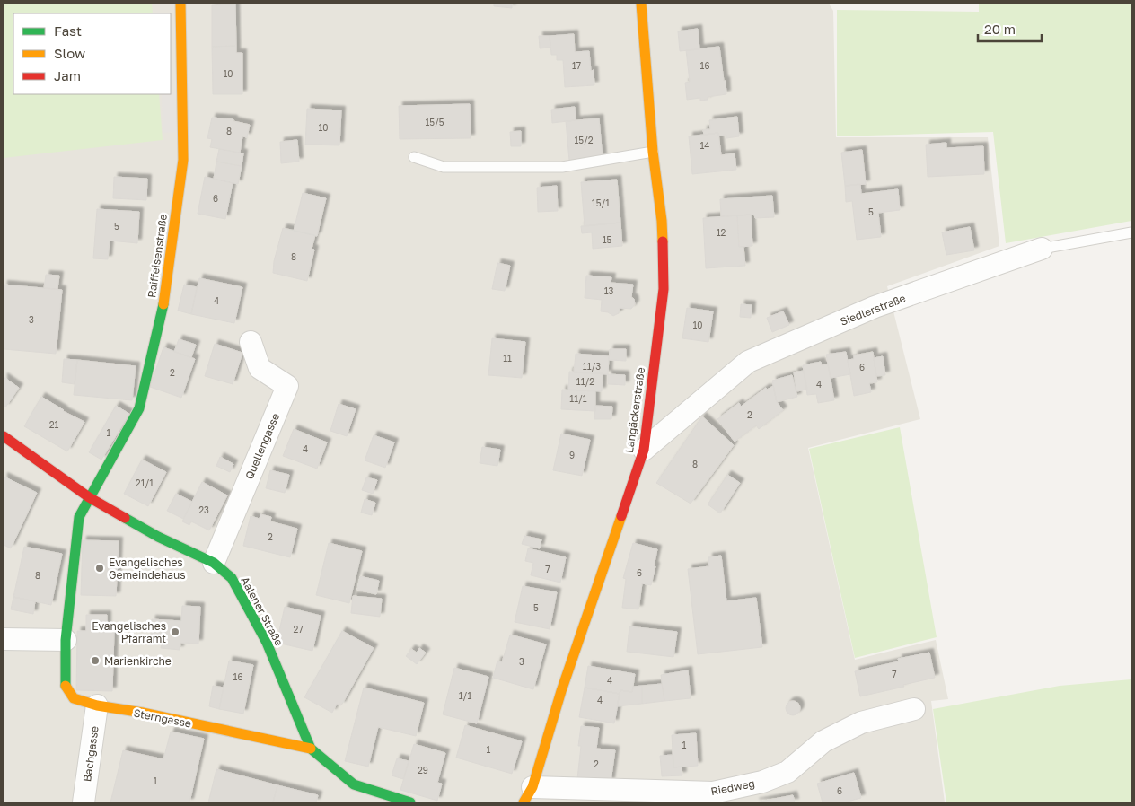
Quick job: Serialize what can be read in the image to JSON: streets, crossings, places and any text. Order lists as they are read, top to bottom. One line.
{"streets":{"street":["Raiffeisenstraße","Siedlerstraße","Langäckerstraße","Quellengasse","Aalener Straße","Sterngasse","Bachgasse","Riedweg"]},"crossings":[["Raiffeisenstraße","Aalener Straße"],["Raiffeisenstraße","Sterngasse"],["Siedlerstraße","Langäckerstraße"],["Langäckerstraße","Riedweg"],["Quellengasse","Aalener Straße"],["Aalener Straße","Sterngasse"],["Sterngasse","Bachgasse"]],"places":["Evangelisches Gemeindehaus","Evangelisches Pfarramt","Marienkirche"],"house_numbers":["17","16","10","15/5","10","8","15/2","14","6","15/1","5","5","12","15","8","13","4","3","10","11","11/3","6","2","11/2","4","11/1","2","21","1","4","9","8","21/1","23","2","7","6","8","5","27","3","7","16","4","1/1","4","1","1","2","29","1","6"],"legend":["Fast","Slow","Jam"],"scale_bar":"20 m"}
